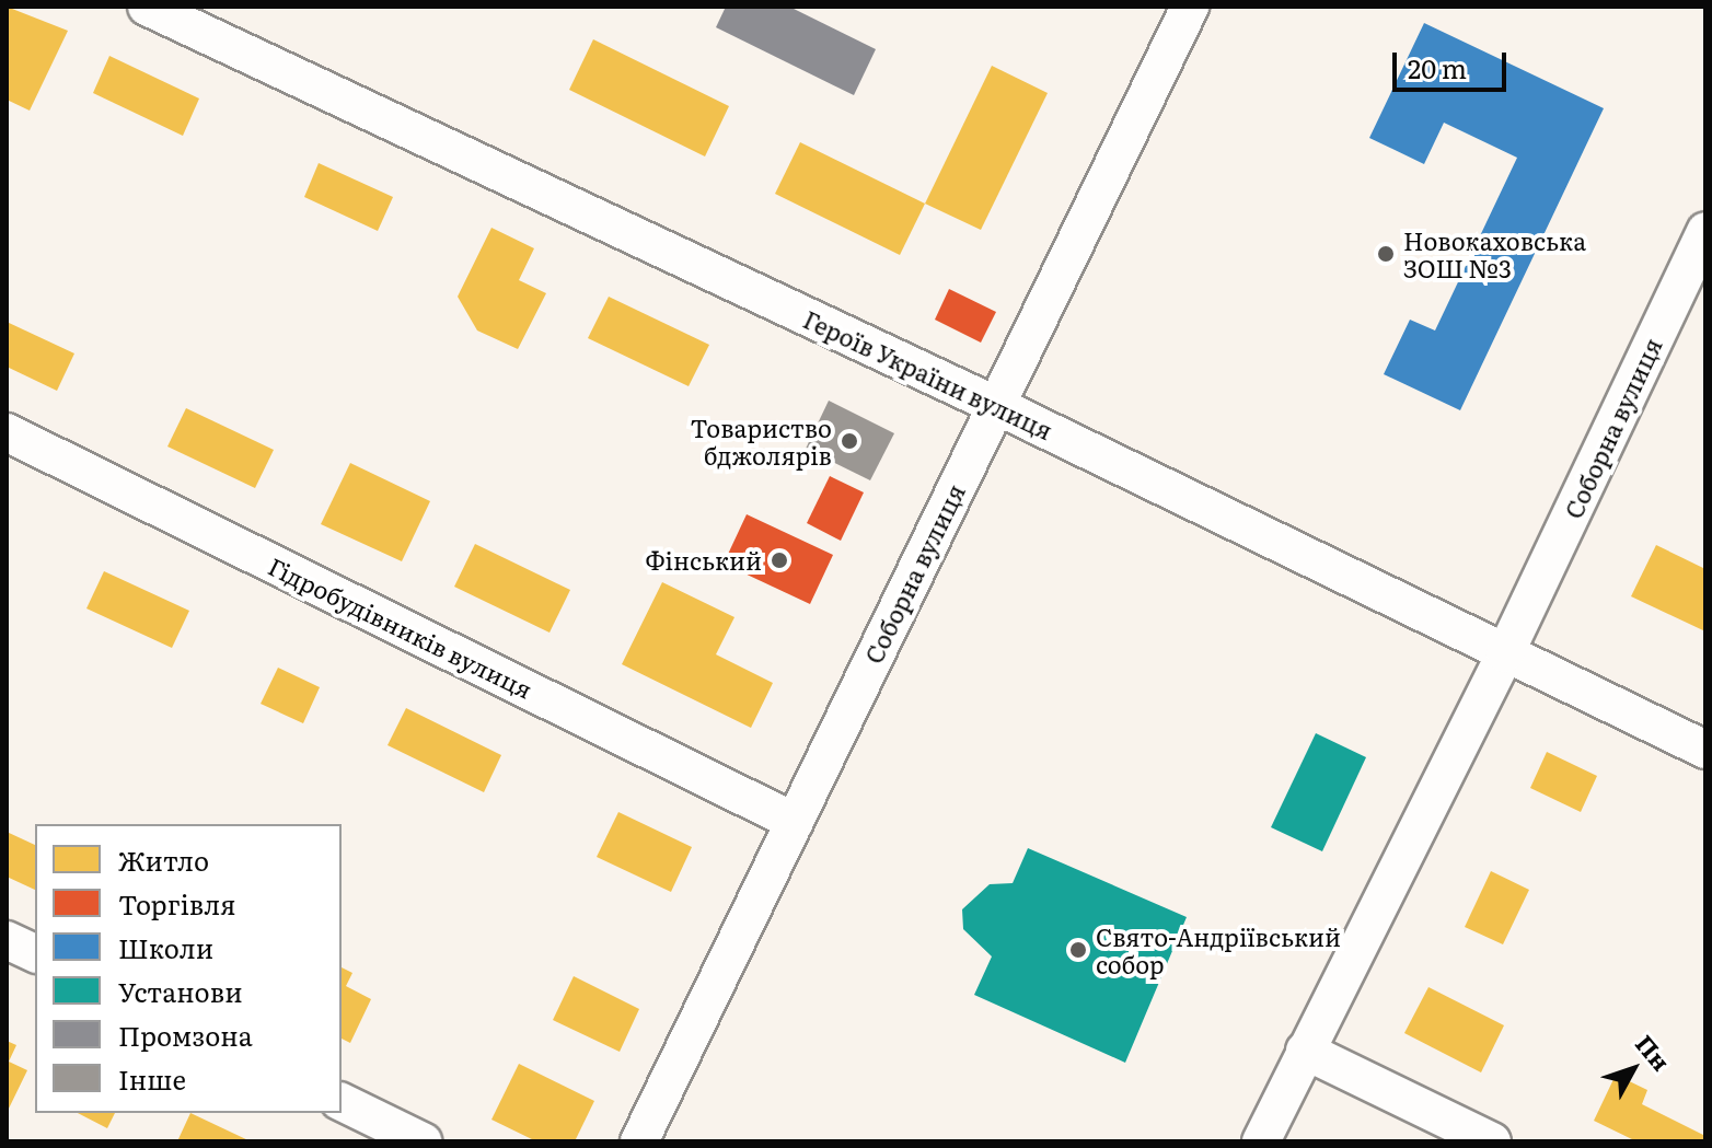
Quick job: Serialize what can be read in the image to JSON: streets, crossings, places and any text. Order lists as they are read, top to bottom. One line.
{"streets":{"street":["Героїв України вулиця","Соборна вулиця","Гідробудівників вулиця"]},"crossings":[["Героїв України вулиця","Соборна вулиця"],["Соборна вулиця","Гідробудівників вулиця"]],"places":["Новокаховська ЗОШ №3","Товариство бджолярів","Фінський","Свято-Андріївський собор"],"legend":["Житло","Торгівля","Школи","Установи","Промзона","Інше"],"scale_bar":"20 m","north":"top right"}
